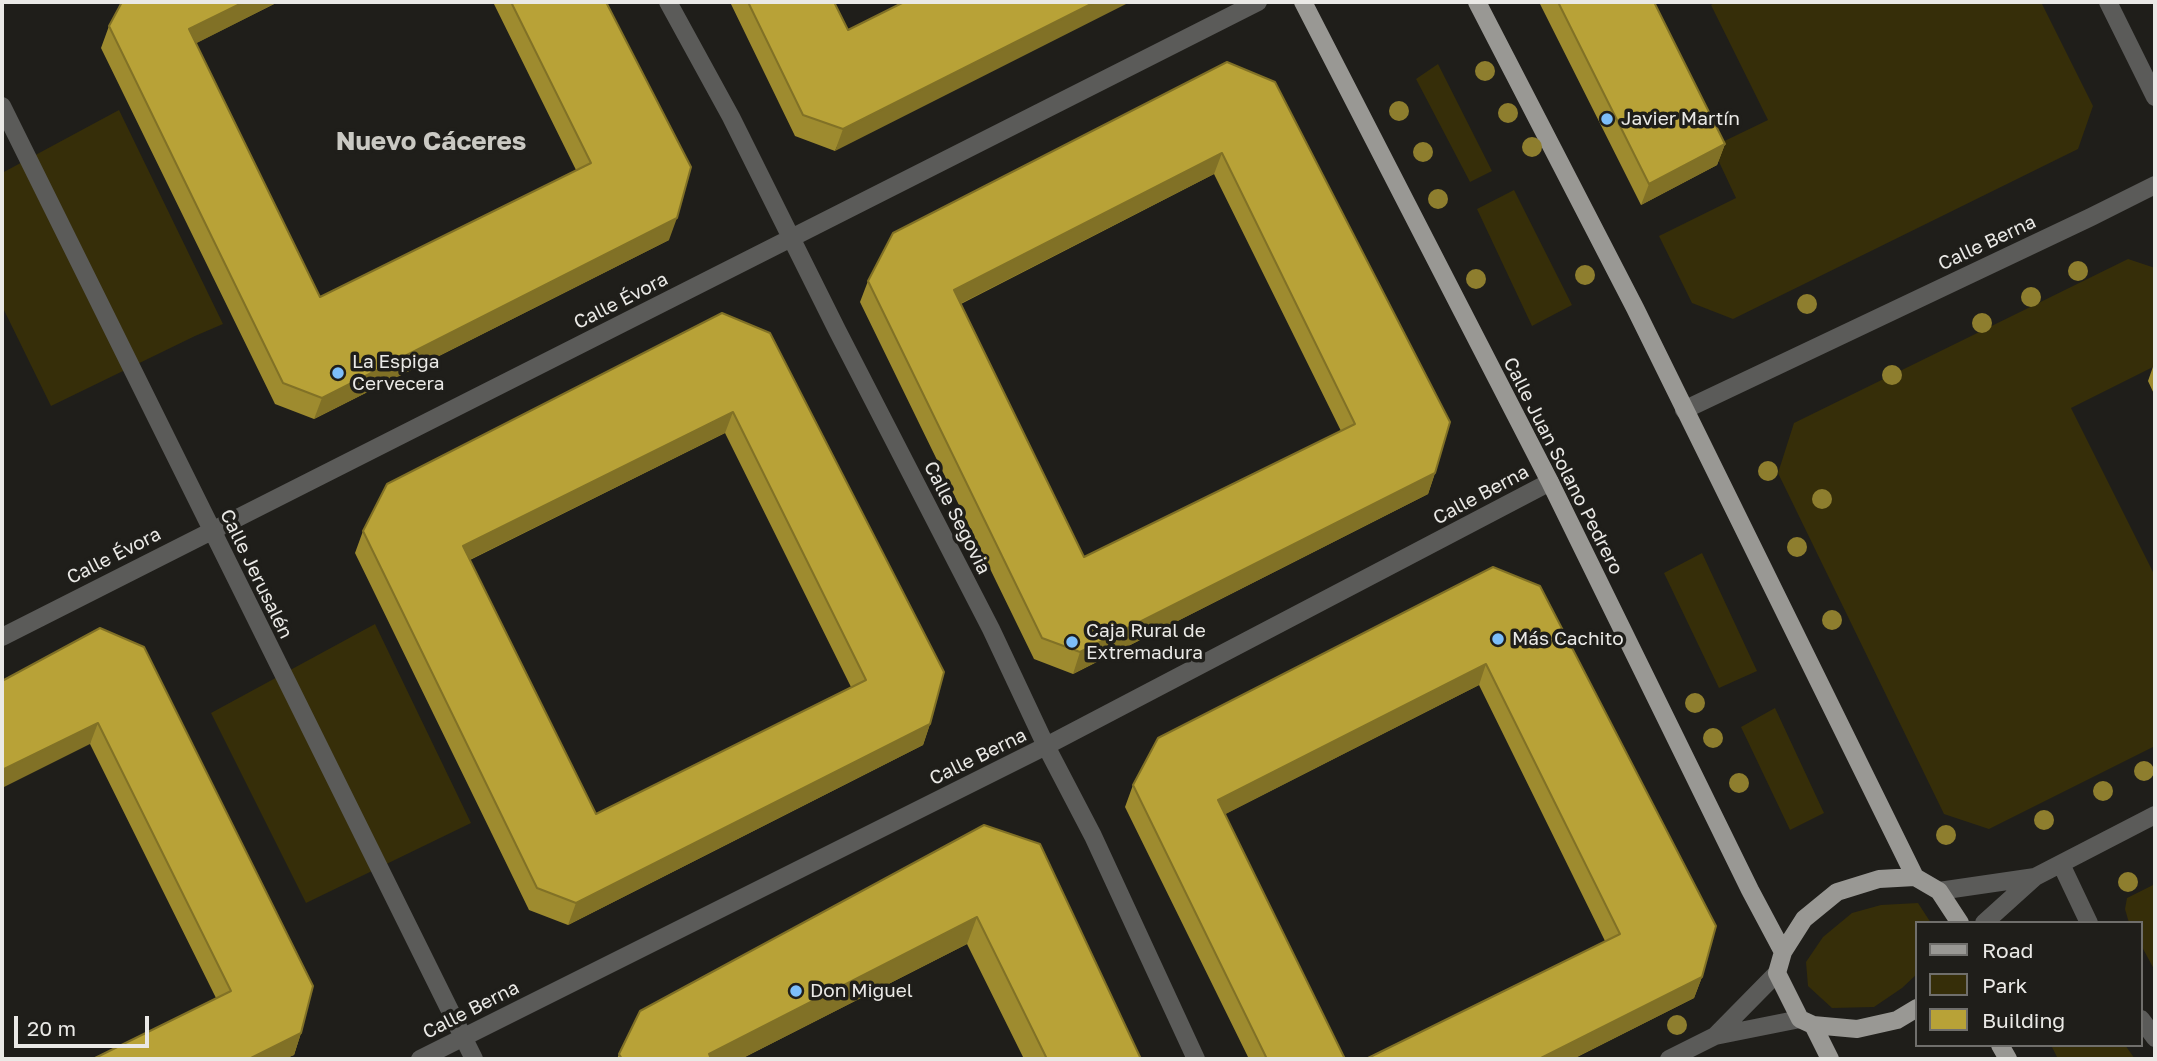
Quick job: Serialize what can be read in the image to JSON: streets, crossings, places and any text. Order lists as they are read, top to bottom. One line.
{"streets":{"main road":["Calle Juan Solano Pedrero"],"street":["Calle Berna","Calle Évora","Calle Segovia","Calle Jerusalén"]},"crossings":[["Calle Berna","Calle Juan Solano Pedrero"],["Calle Berna","Calle Segovia"],["Calle Berna","Calle Jerusalén"],["Calle Évora","Calle Segovia"],["Calle Évora","Calle Jerusalén"]],"districts":["Nuevo Cáceres"],"places":["Javier Martín","La Espiga Cervecera","Más Cachito","Caja Rural de Extremadura","Don Miguel"],"legend":["Road","Park","Building"],"scale_bar":"20 m"}
